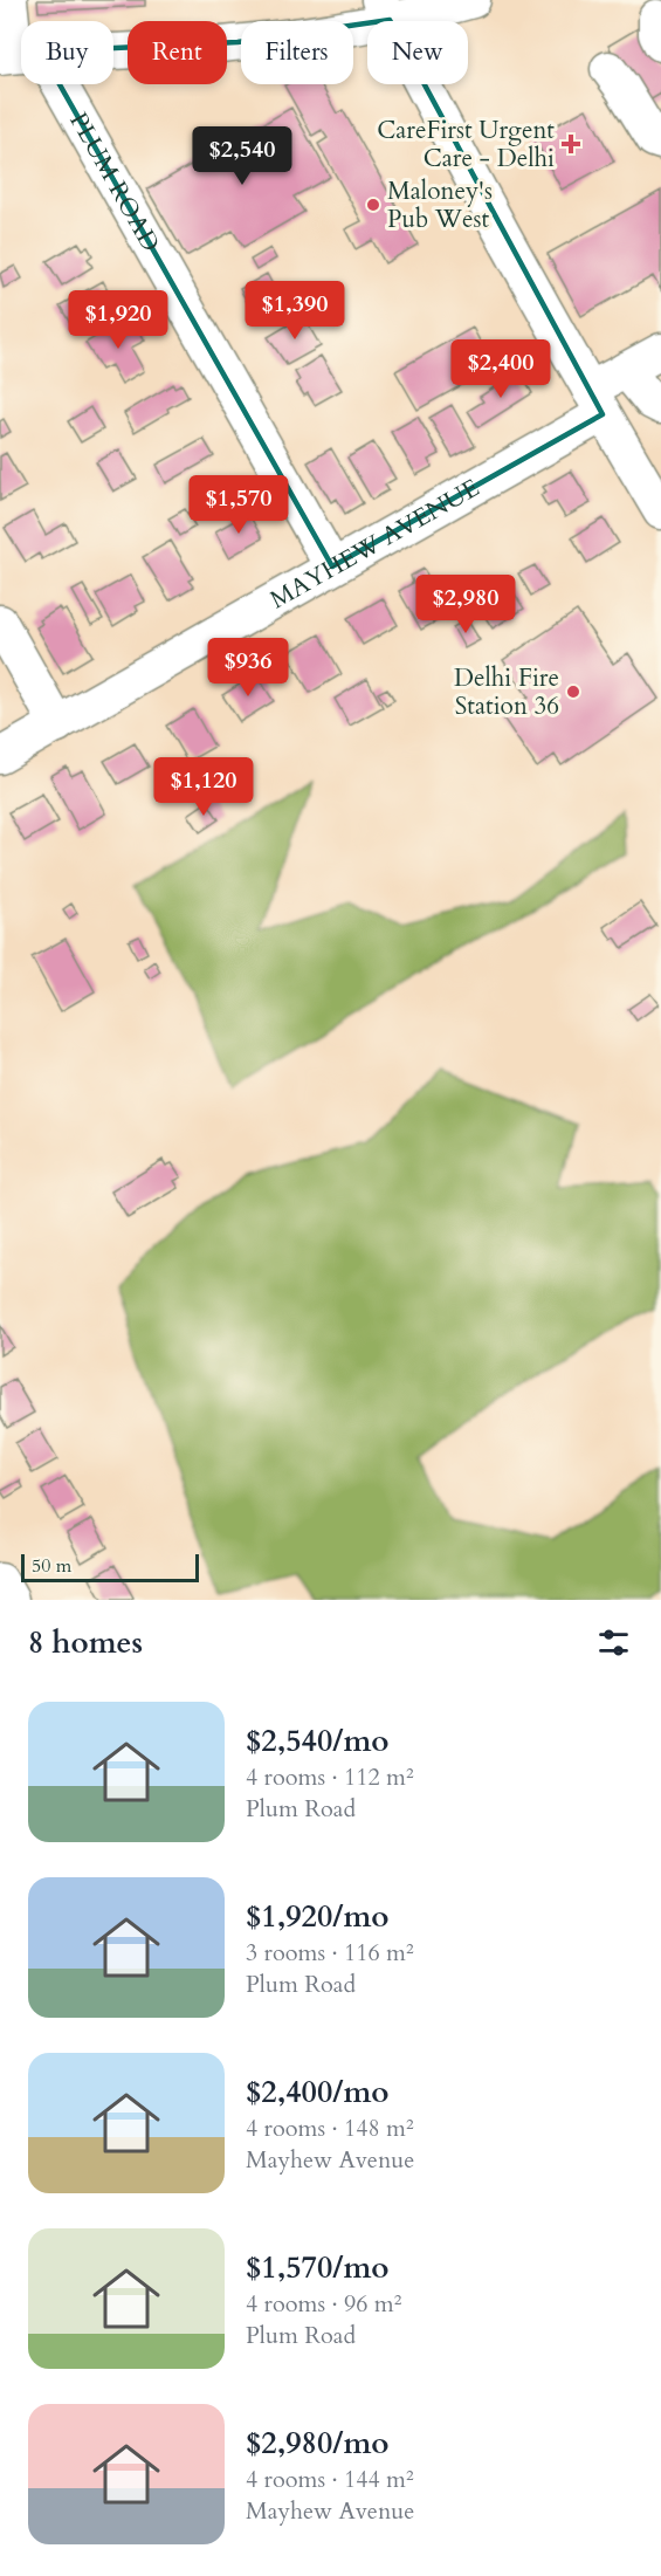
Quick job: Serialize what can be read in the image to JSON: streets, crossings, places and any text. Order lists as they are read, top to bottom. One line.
{"streets":{"street":["PLUM ROAD","MAYHEW AVENUE"]},"crossings":[["PLUM ROAD","MAYHEW AVENUE"]],"places":{"health":["CareFirst Urgent Care - Delhi"],"other":["Maloney's Pub West","Delhi Fire Station 36"]},"scale_bar":"50 m","page":{"chip":["Buy","Rent","Filters","New"],"price":["$2,540","$1,390","$1,920","$2,400","$1,570","$2,980","$936","$1,120"],"scale":"50 m","heading":"8 homes","list":[{"name":"$2,540/mo","note":"4 rooms · 112 m² · Plum Road"},{"name":"$1,920/mo","note":"3 rooms · 116 m² · Plum Road"},{"name":"$2,400/mo","note":"4 rooms · 148 m² · Mayhew Avenue"},{"name":"$1,570/mo","note":"4 rooms · 96 m² · Plum Road"},{"name":"$2,980/mo","note":"4 rooms · 144 m² · Mayhew Avenue"}]}}
